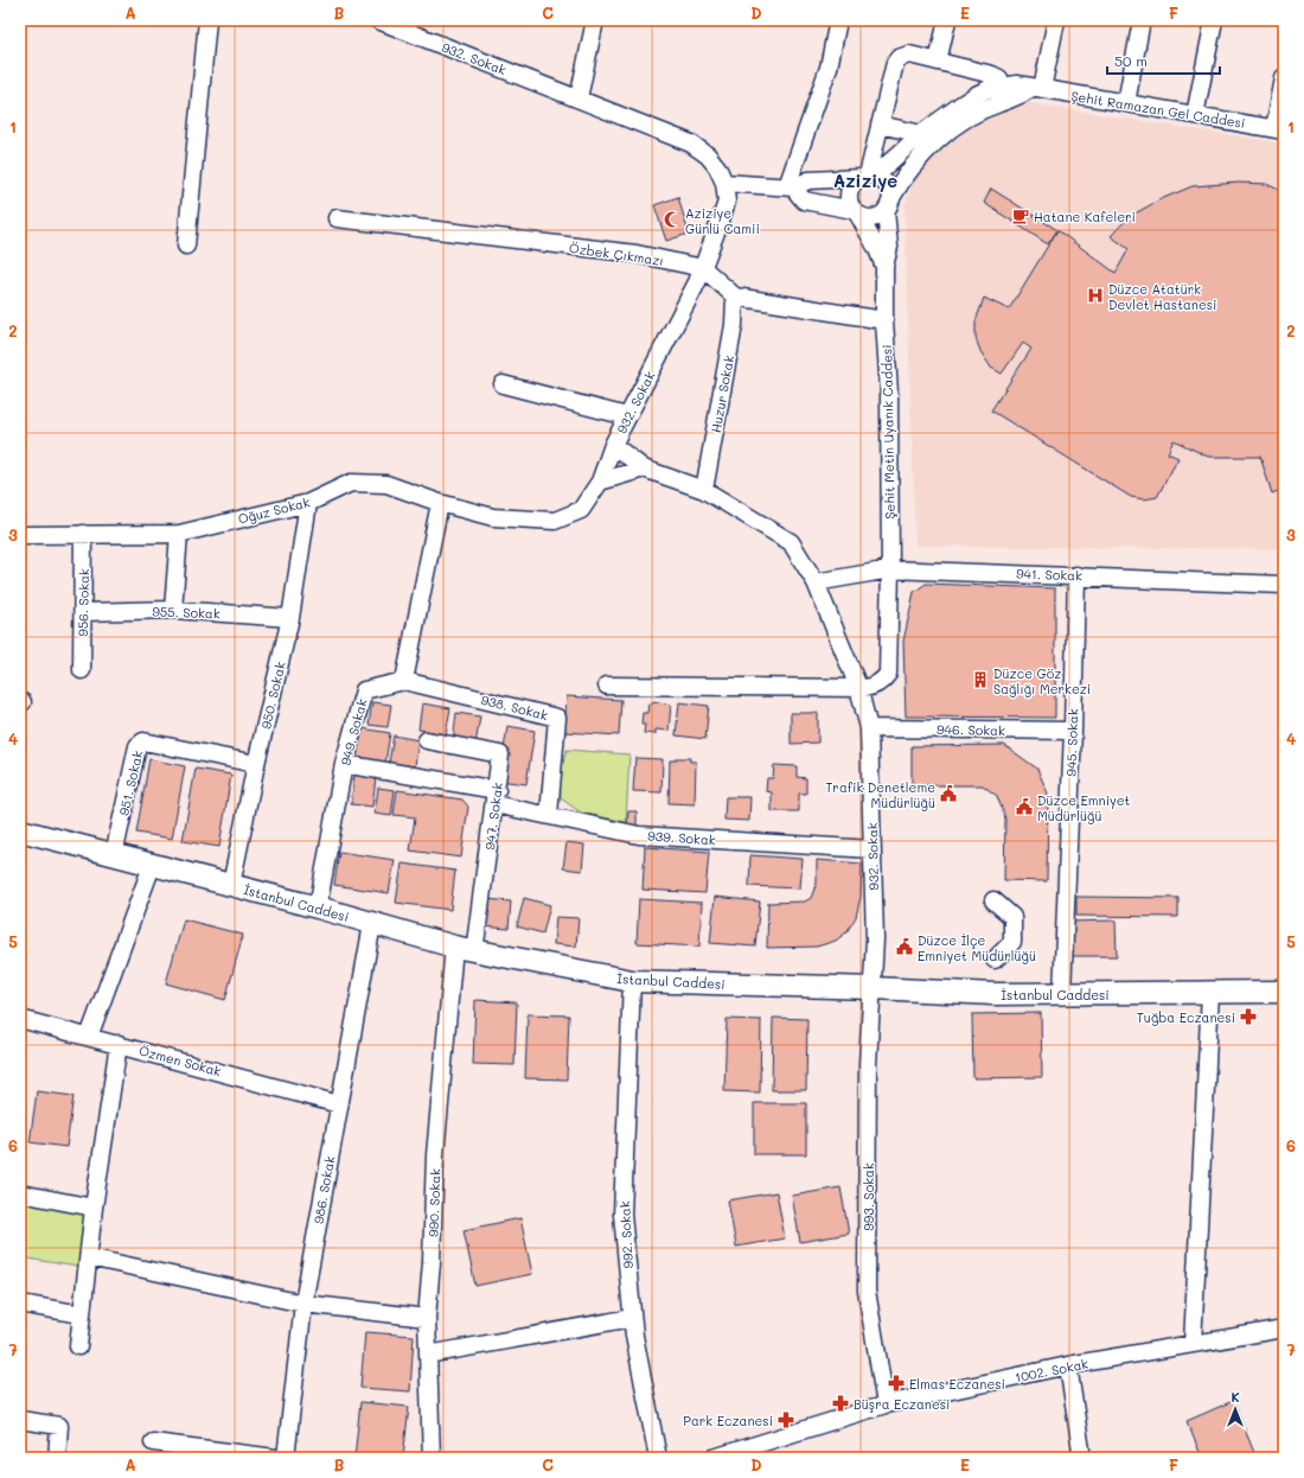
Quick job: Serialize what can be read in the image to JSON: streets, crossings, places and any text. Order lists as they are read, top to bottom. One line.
{"streets":{"main road":["İstanbul Caddesi"],"street":["932. Sokak","Şehit Ramazan Gel Caddesi","Özbek Çıkmazı","Huzur Sokak","Şehit Metin Uyanık Caddesi","Oğuz Sokak","941. Sokak","956. Sokak","955. Sokak","950. Sokak","938. Sokak","946. Sokak","949. Sokak","945. Sokak","951. Sokak","947. Sokak","939. Sokak","Özmen Sokak","986. Sokak","993. Sokak","990. Sokak","992. Sokak","1002. Sokak"]},"crossings":[["932. Sokak","Özbek Çıkmazı"],["932. Sokak","Huzur Sokak"],["932. Sokak","Şehit Metin Uyanık Caddesi"],["932. Sokak","Oğuz Sokak"],["932. Sokak","941. Sokak"],["932. Sokak","946. Sokak"],["932. Sokak","939. Sokak"],["932. Sokak","İstanbul Caddesi"],["932. Sokak","993. Sokak"],["Özbek Çıkmazı","Huzur Sokak"],["Şehit Metin Uyanık Caddesi","941. Sokak"],["Oğuz Sokak","956. Sokak"],["Oğuz Sokak","950. Sokak"],["941. Sokak","945. Sokak"],["956. Sokak","955. Sokak"],["955. Sokak","950. Sokak"],["950. Sokak","951. Sokak"],["950. Sokak","İstanbul Caddesi"],["938. Sokak","949. Sokak"],["938. Sokak","939. Sokak"],["946. Sokak","945. Sokak"],["949. Sokak","939. Sokak"],["949. Sokak","İstanbul Caddesi"],["945. Sokak","İstanbul Caddesi"],["951. Sokak","İstanbul Caddesi"],["947. Sokak","939. Sokak"],["947. Sokak","İstanbul Caddesi"],["İstanbul Caddesi","986. Sokak"],["İstanbul Caddesi","993. Sokak"],["İstanbul Caddesi","990. Sokak"],["İstanbul Caddesi","992. Sokak"],["Özmen Sokak","986. Sokak"],["993. Sokak","1002. Sokak"]],"districts":["Aziziye"],"places":{"cafe":["Hatane Kafeleri"],"mosque":["Aziziye Günlü Camii"],"hospital":["Düzce Atatürk Devlet Hastanesi"],"building":["Düzce Göz Sağlığı Merkezi"],"public building":["Trafik Denetleme Müdürlüğü","Düzce Emniyet Müdürlüğü","Düzce İlçe Emniyet Müdürlüğü"],"pharmacy":["Tuğba Eczanesi","Elmas Eczanesi","Büşra Eczanesi","Park Eczanesi"]},"scale_bar":"50 m","north":"top","grid":{"columns":["A","B","C","D","E","F"],"rows":["1","2","3","4","5","6","7"]}}
